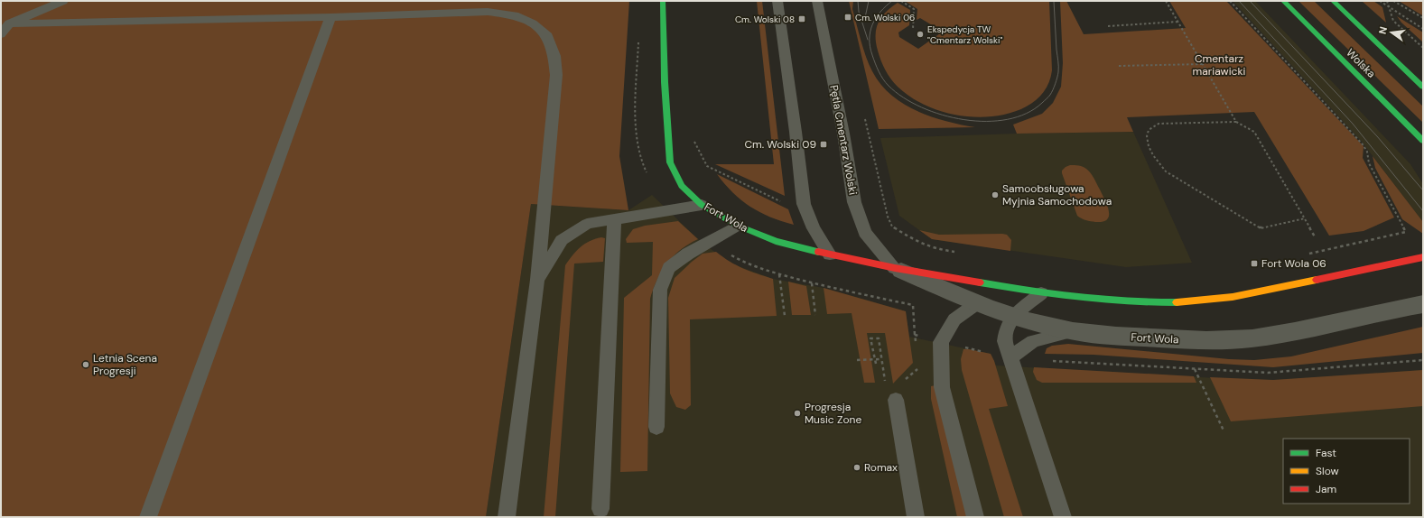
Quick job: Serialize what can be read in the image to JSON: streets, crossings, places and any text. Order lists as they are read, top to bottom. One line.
{"streets":{"street":["Wolska","Fort Wola"],"lane":["Pętla Cmentarz Wolski"]},"crossings":[["Pętla Cmentarz Wolski","Fort Wola"]],"parks":["Cmentarz mariawicki"],"places":{"transit":["Cm. Wolski 06","Cm. Wolski 08","Cm. Wolski 09","Fort Wola 06"],"other":["Ekspedycja TW \"Cmentarz Wolski\"","Samoobsługowa Myjnia Samochodowa","Letnia Scena Progresji","Progresja Music Zone","Romax"]},"legend":["Fast","Slow","Jam"],"north":"left"}
